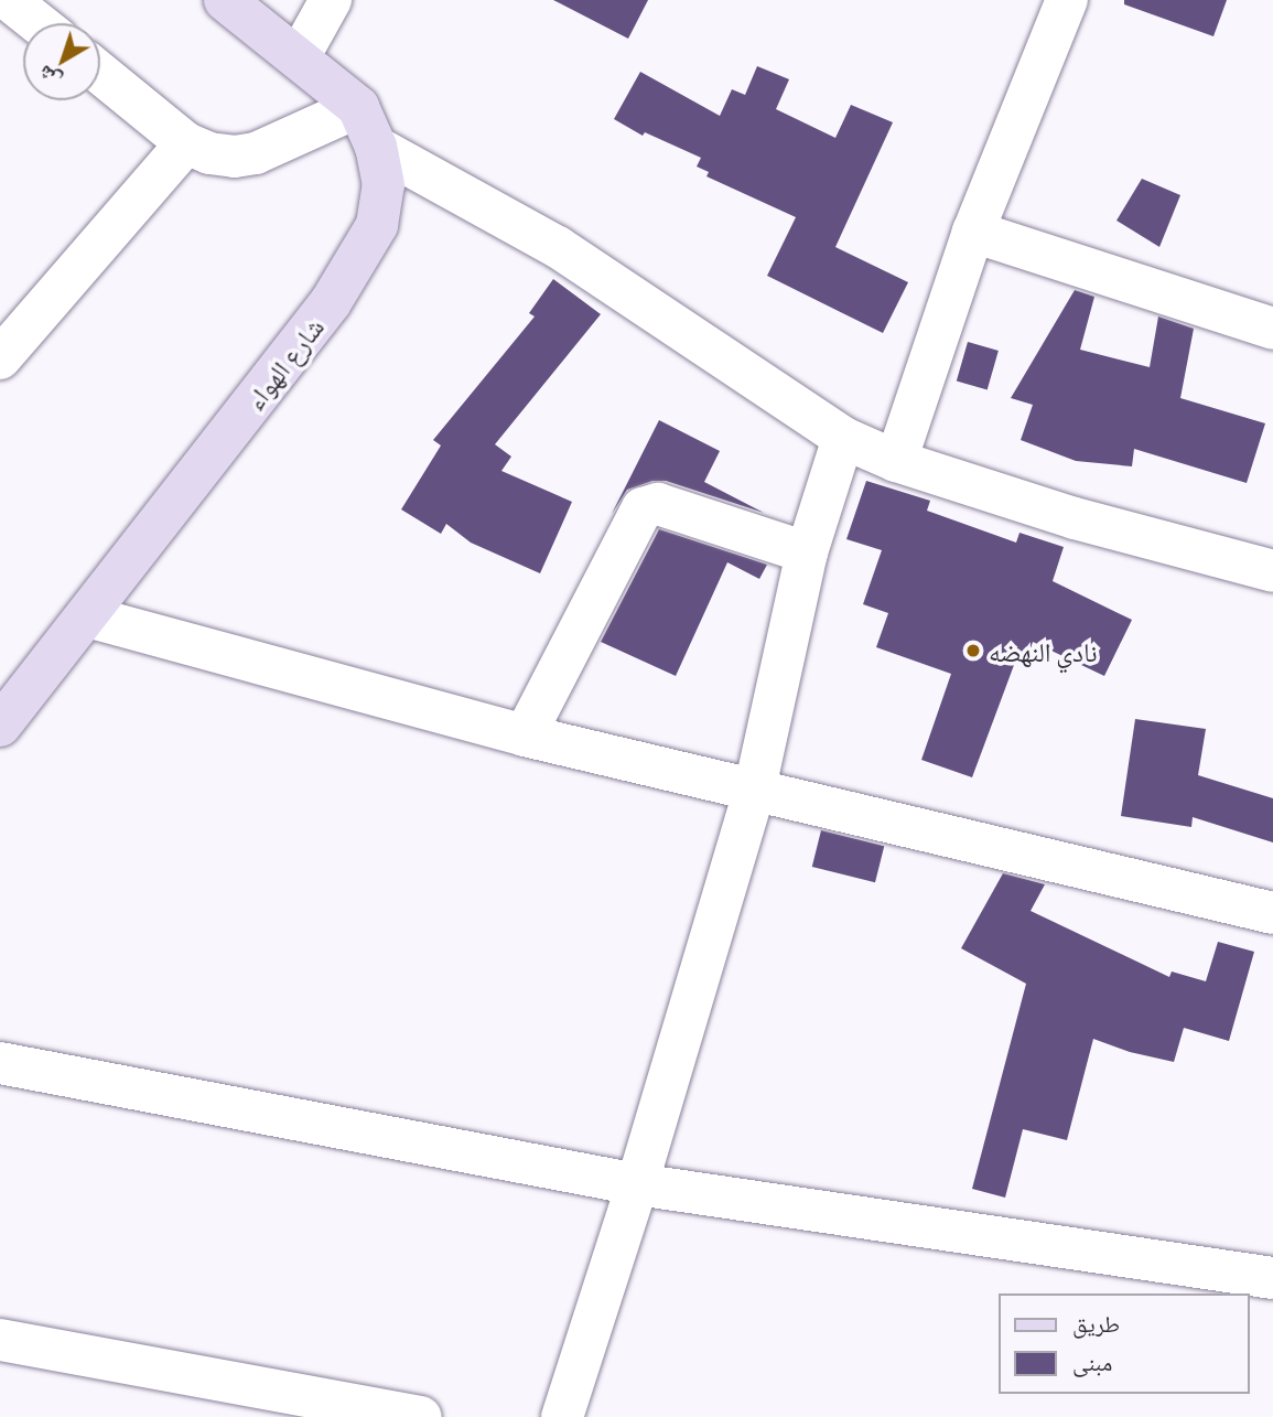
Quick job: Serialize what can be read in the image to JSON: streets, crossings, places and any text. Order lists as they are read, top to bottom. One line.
{"streets":{"street":["شارع الهواء"]},"places":["نادي النهضه"],"legend":["طريق","مبنى"],"north":"bottom left"}
